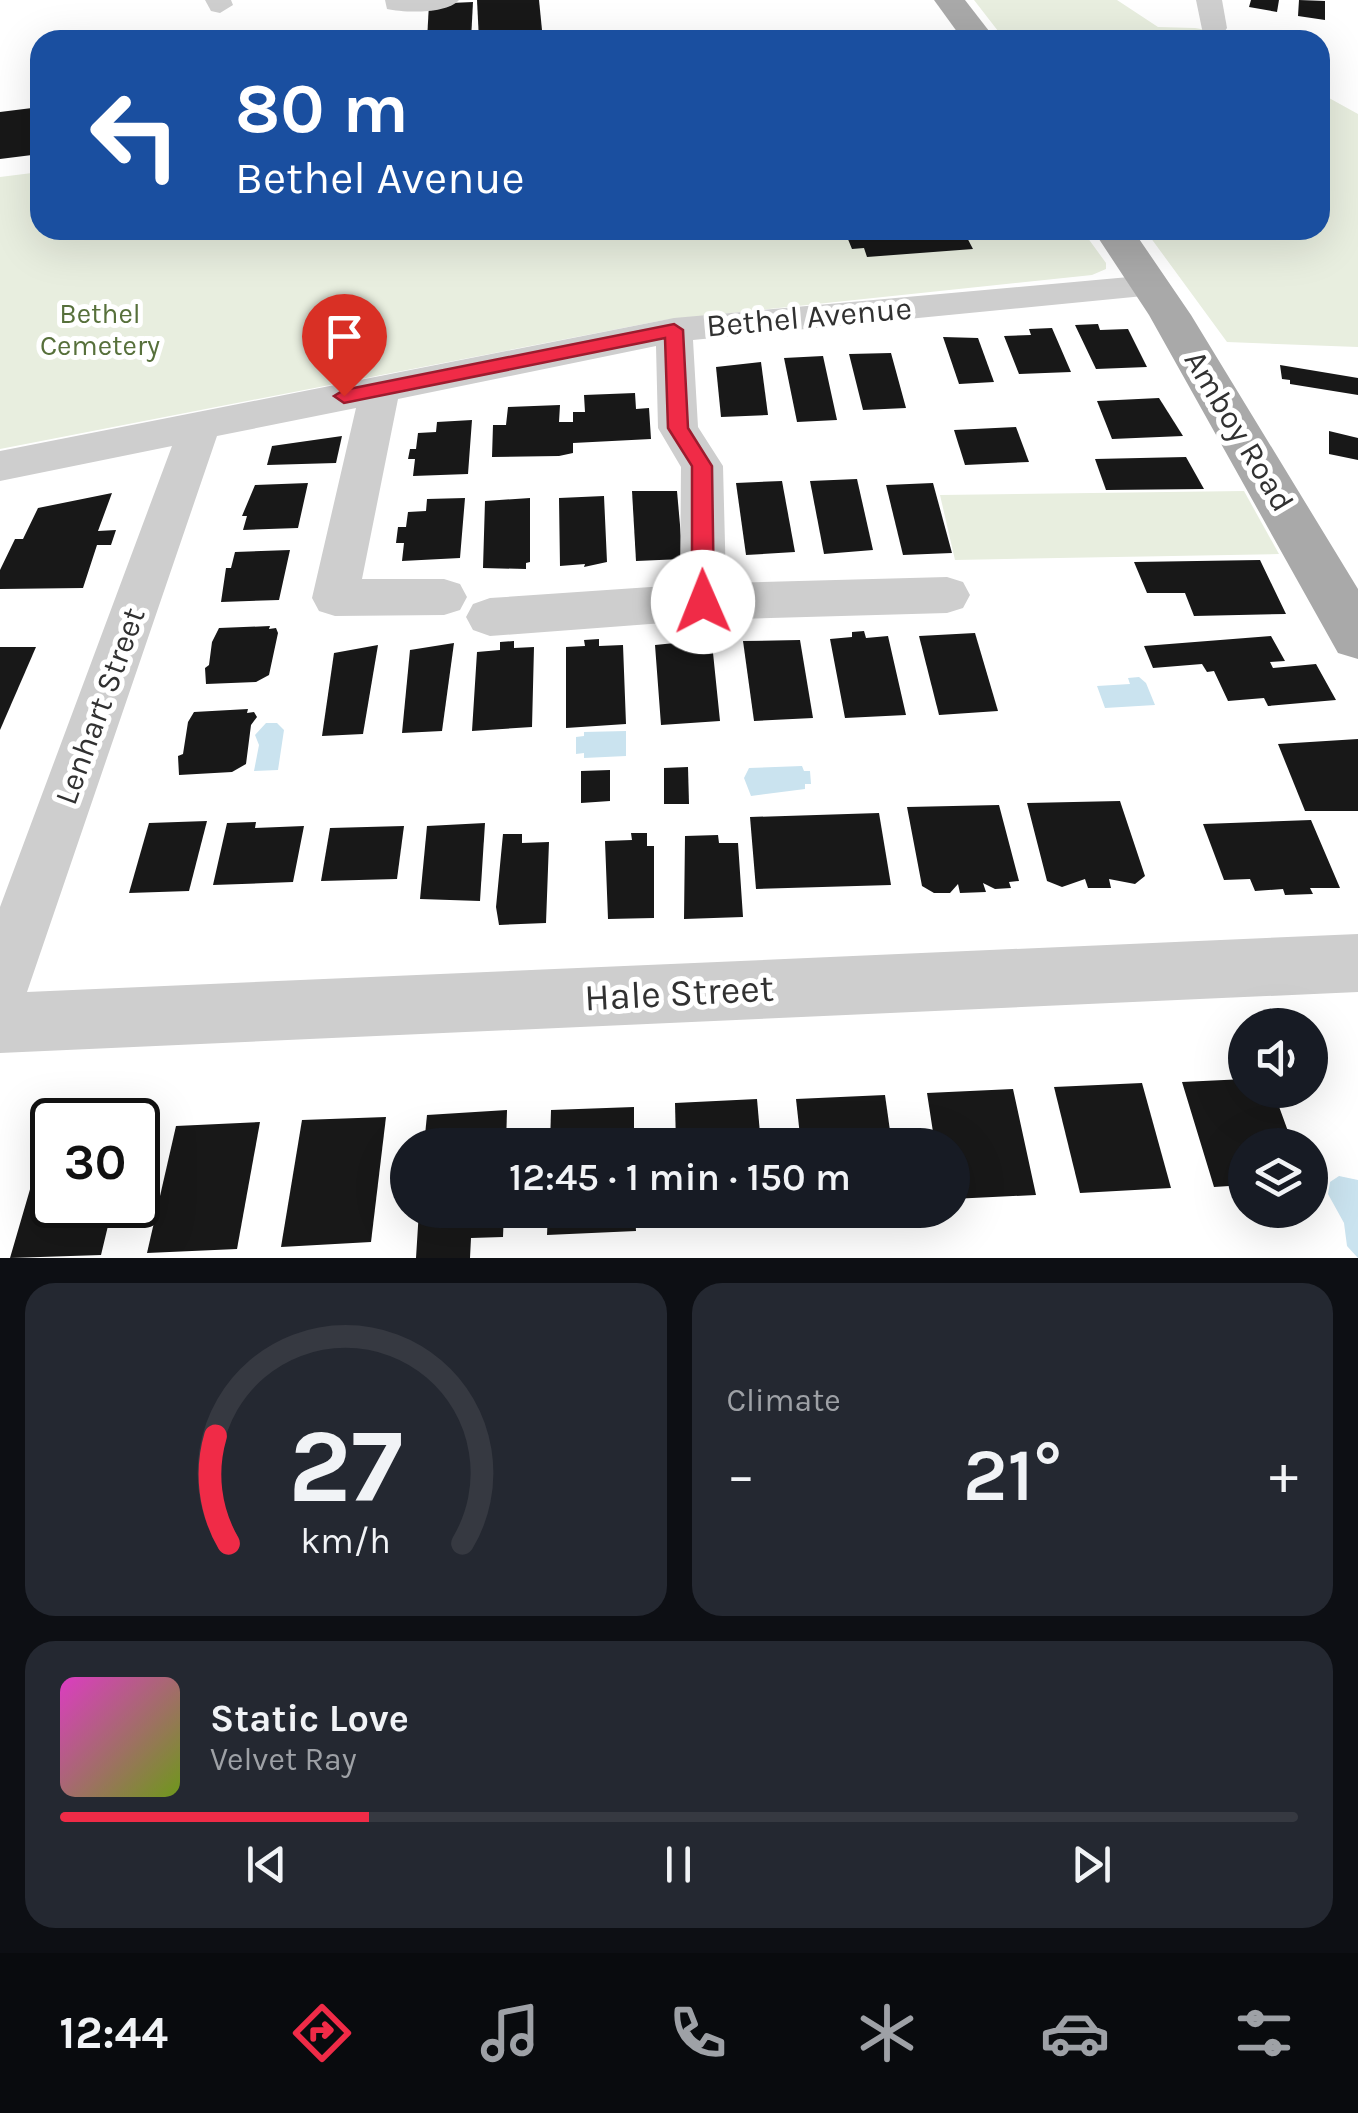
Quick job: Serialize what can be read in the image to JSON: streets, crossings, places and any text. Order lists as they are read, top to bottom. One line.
{"streets":{"main road":["Amboy Road"],"street":["Bethel Avenue","Lenhart Street","Hale Street"]},"crossings":[["Bethel Avenue","Amboy Road"],["Bethel Avenue","Lenhart Street"]],"parks":["Bethel Cemetery"],"page":{"turn":["80 m","Bethel Avenue"],"limit":"30","trip":"12:45 · 1 min · 150 m","tile":"Climate","heat":["−","21°","+"],"song":["Static Love","Velvet Ray"],"tabs":"12:44","gauge":["27","km/h"]}}
